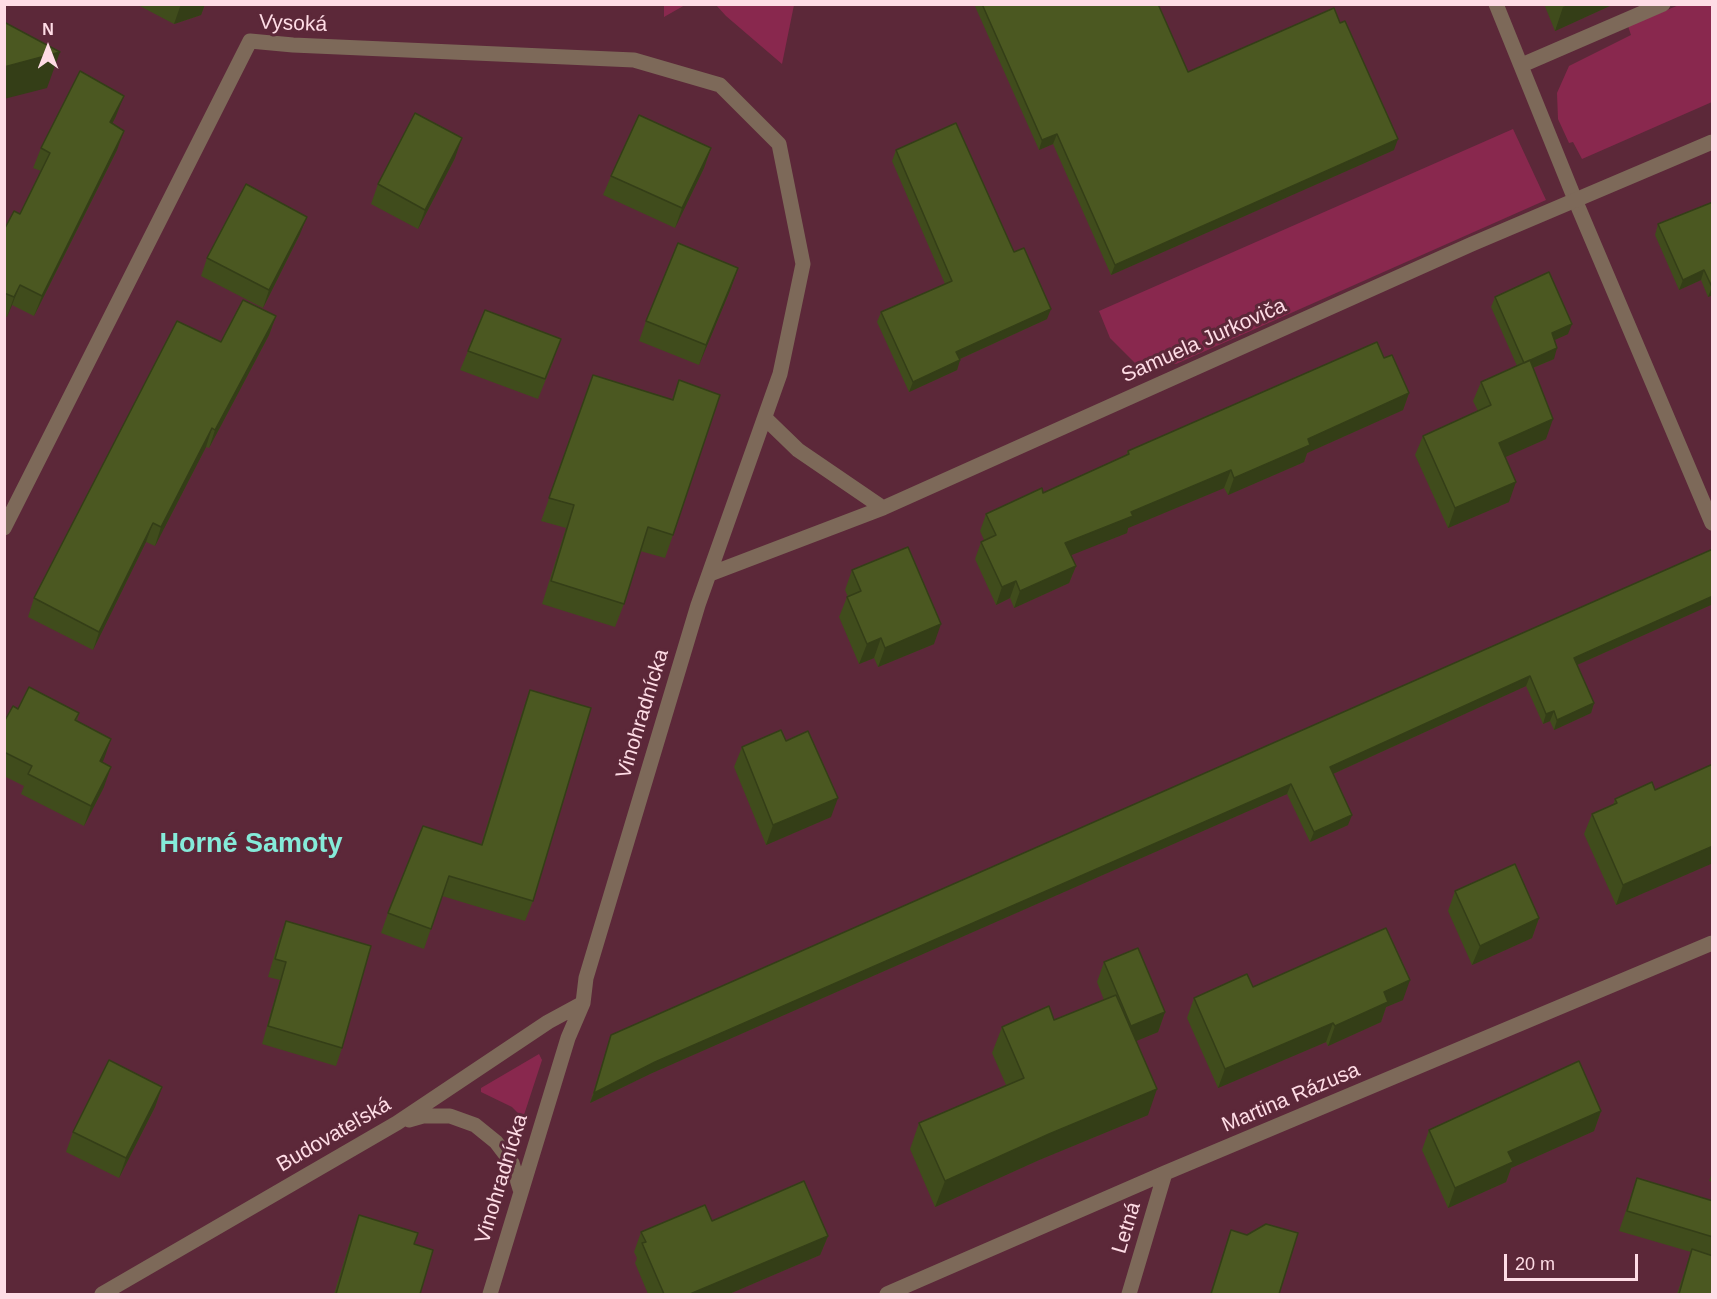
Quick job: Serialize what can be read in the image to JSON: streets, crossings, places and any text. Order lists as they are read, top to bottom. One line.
{"streets":{"street":["Vysoká","Samuela Jurkoviča","Vinohradnícka","Martina Rázusa","Budovateľská","Letná"]},"crossings":[["Vysoká","Vinohradnícka"],["Samuela Jurkoviča","Vinohradnícka"],["Vinohradnícka","Budovateľská"],["Martina Rázusa","Letná"]],"districts":["Horné Samoty"],"scale_bar":"20 m","north":"top"}
